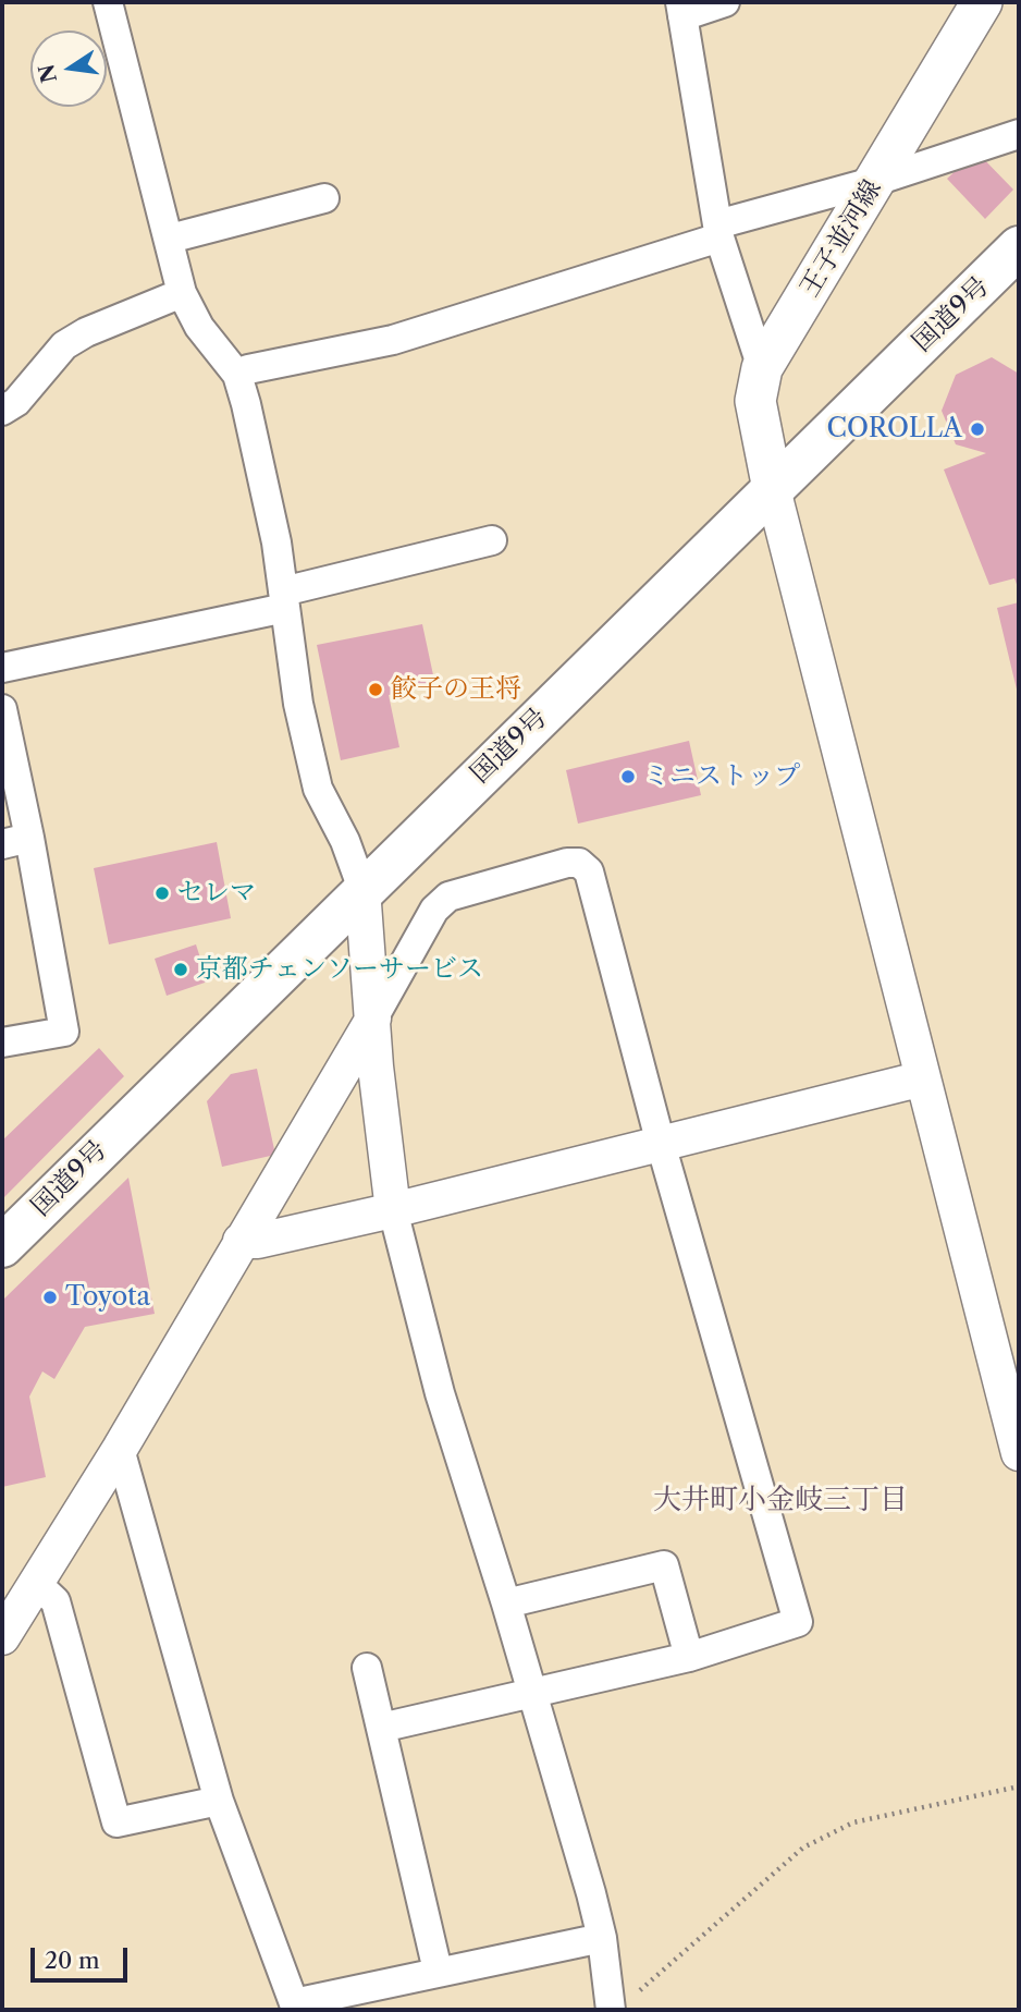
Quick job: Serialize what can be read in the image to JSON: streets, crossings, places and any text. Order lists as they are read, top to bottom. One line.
{"streets":{"highway":["国道9号"],"main road":["王子並河線"]},"crossings":[["王子並河線","国道9号"]],"districts":["大井町小金岐三丁目"],"places":["COROLLA","餃子の王将","ミニストップ","セレマ","京都チェンソーサービス","Toyota"],"scale_bar":"20 m","north":"left"}
